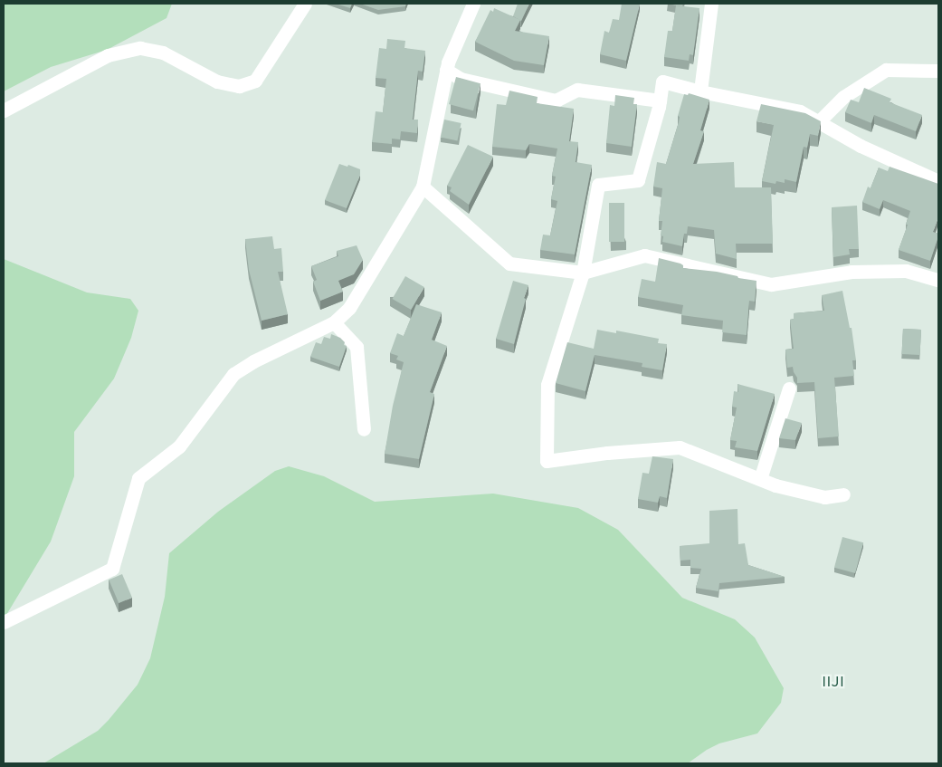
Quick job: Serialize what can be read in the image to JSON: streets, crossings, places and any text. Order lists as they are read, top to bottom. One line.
{"districts":["IIJI"]}
